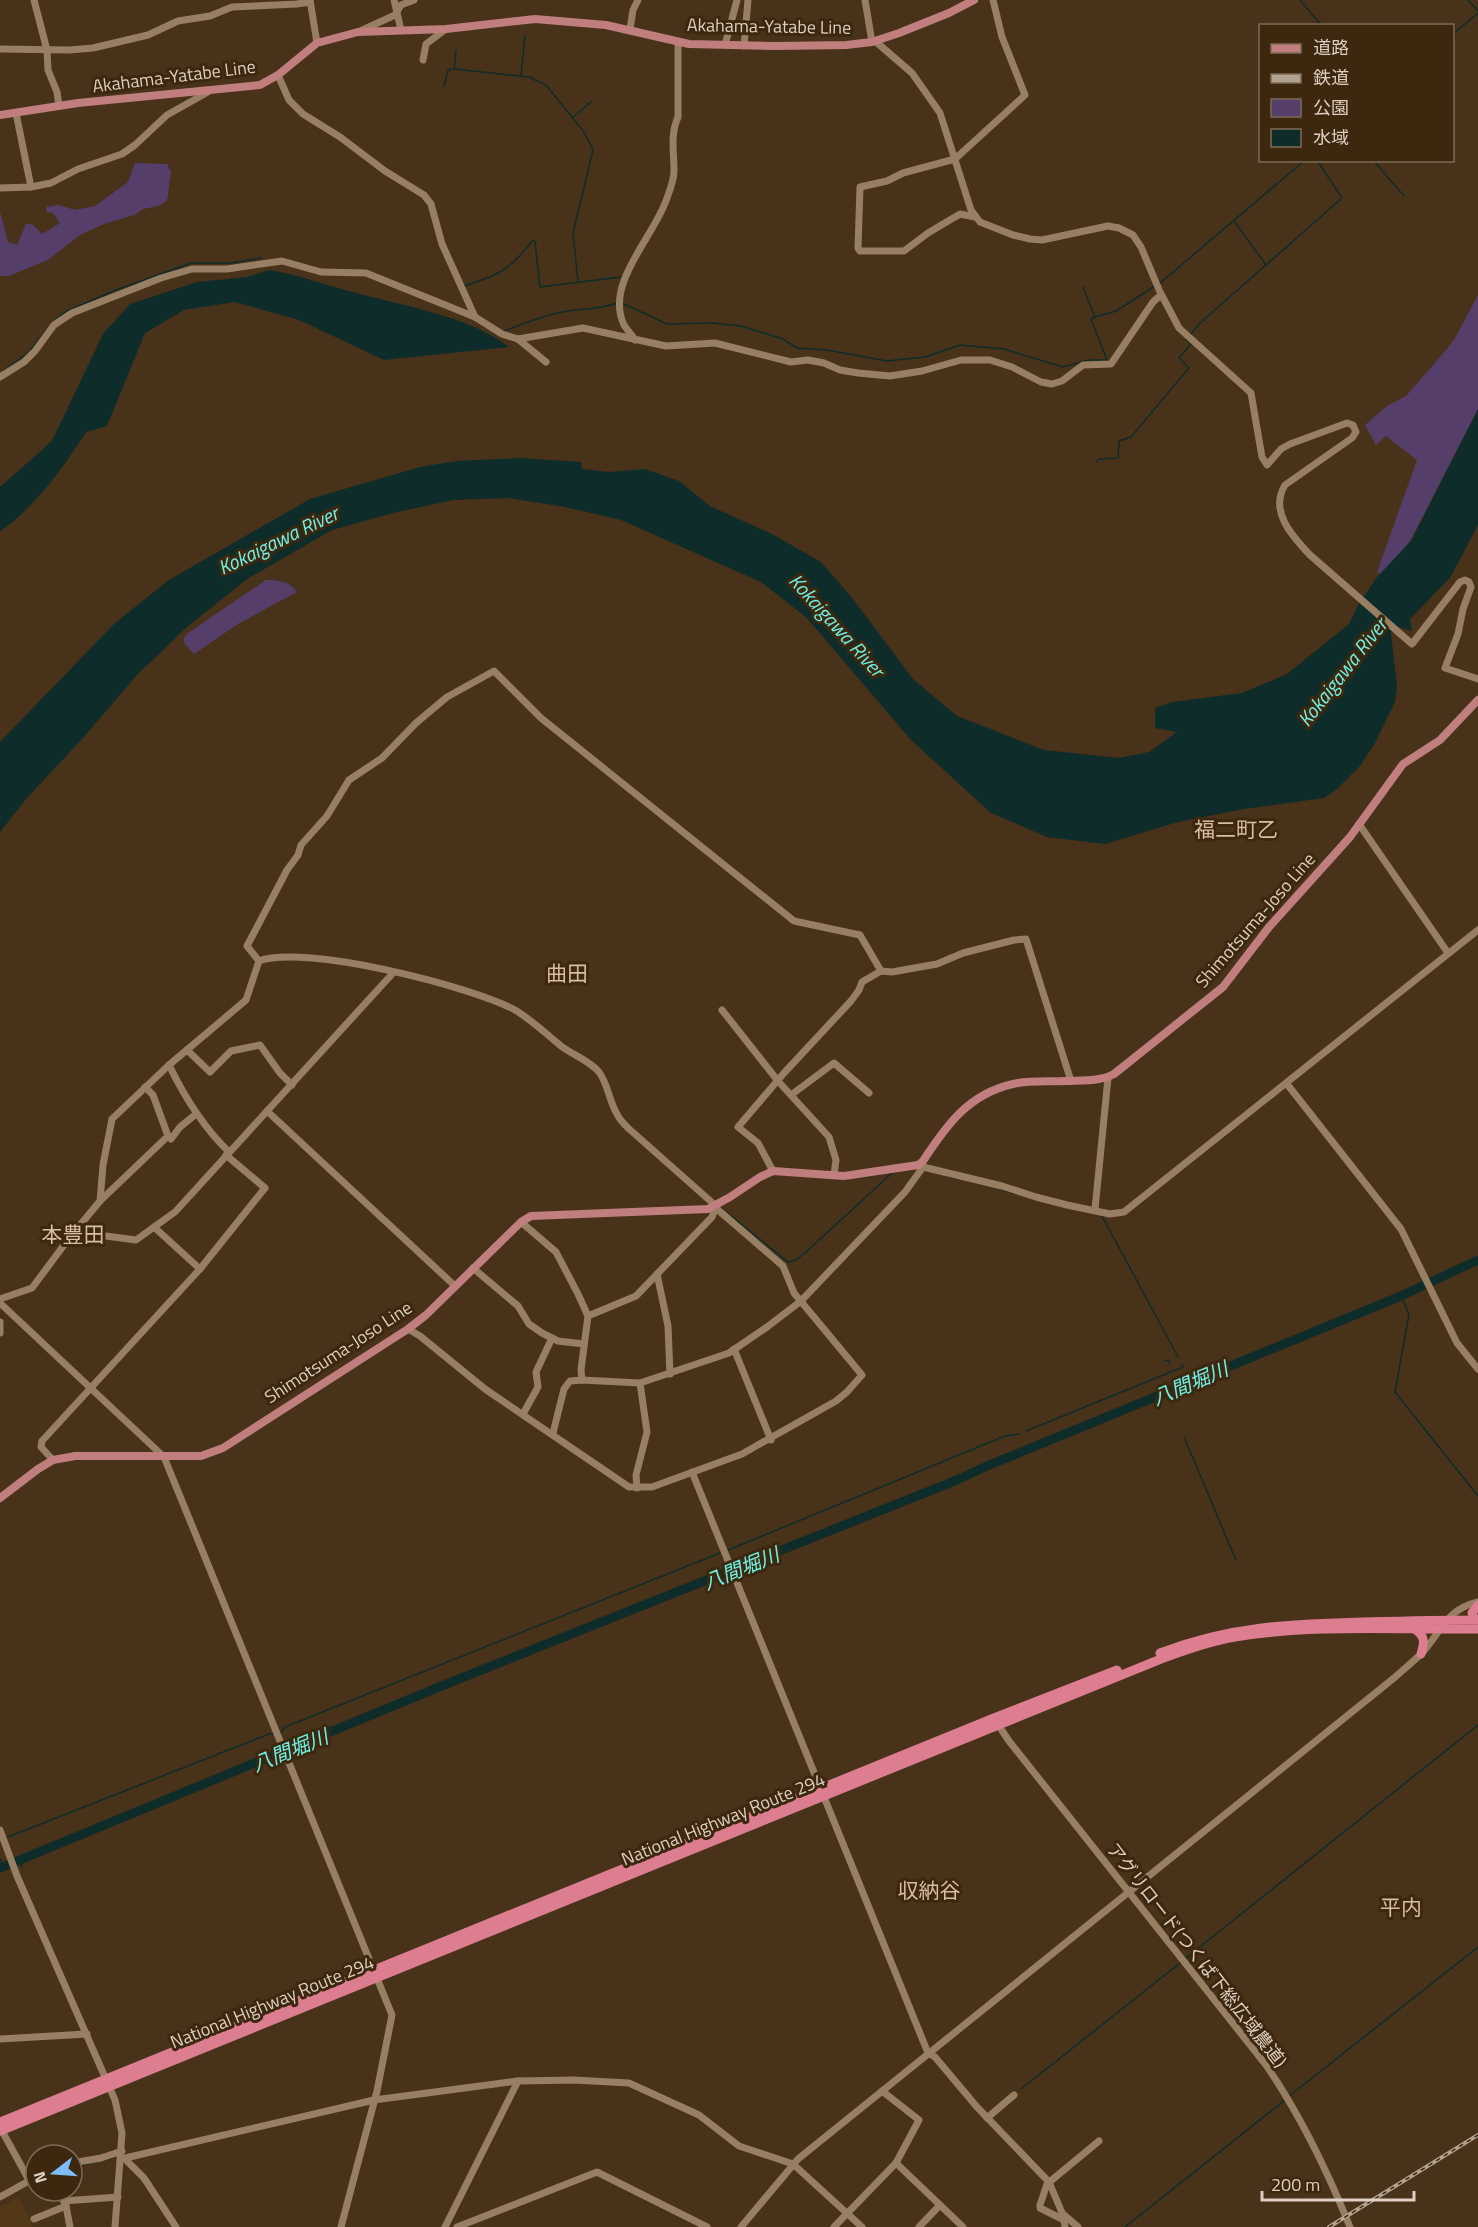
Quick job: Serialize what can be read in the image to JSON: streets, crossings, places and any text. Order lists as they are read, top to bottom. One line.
{"streets":{"highway":["National Highway Route 294"],"main road":["Akahama-Yatabe Line","Shimotsuma-Joso Line"],"street":["アグリロード(つくば下総広域農道)"]},"crossings":[["National Highway Route 294","アグリロード(つくば下総広域農道)"]],"districts":["福二町乙","曲田","本豊田","収納谷","平内"],"water":["Kokaigawa River","八間堀川"],"legend":["道路","鉄道","公園","水域"],"scale_bar":"200 m","north":"left"}
